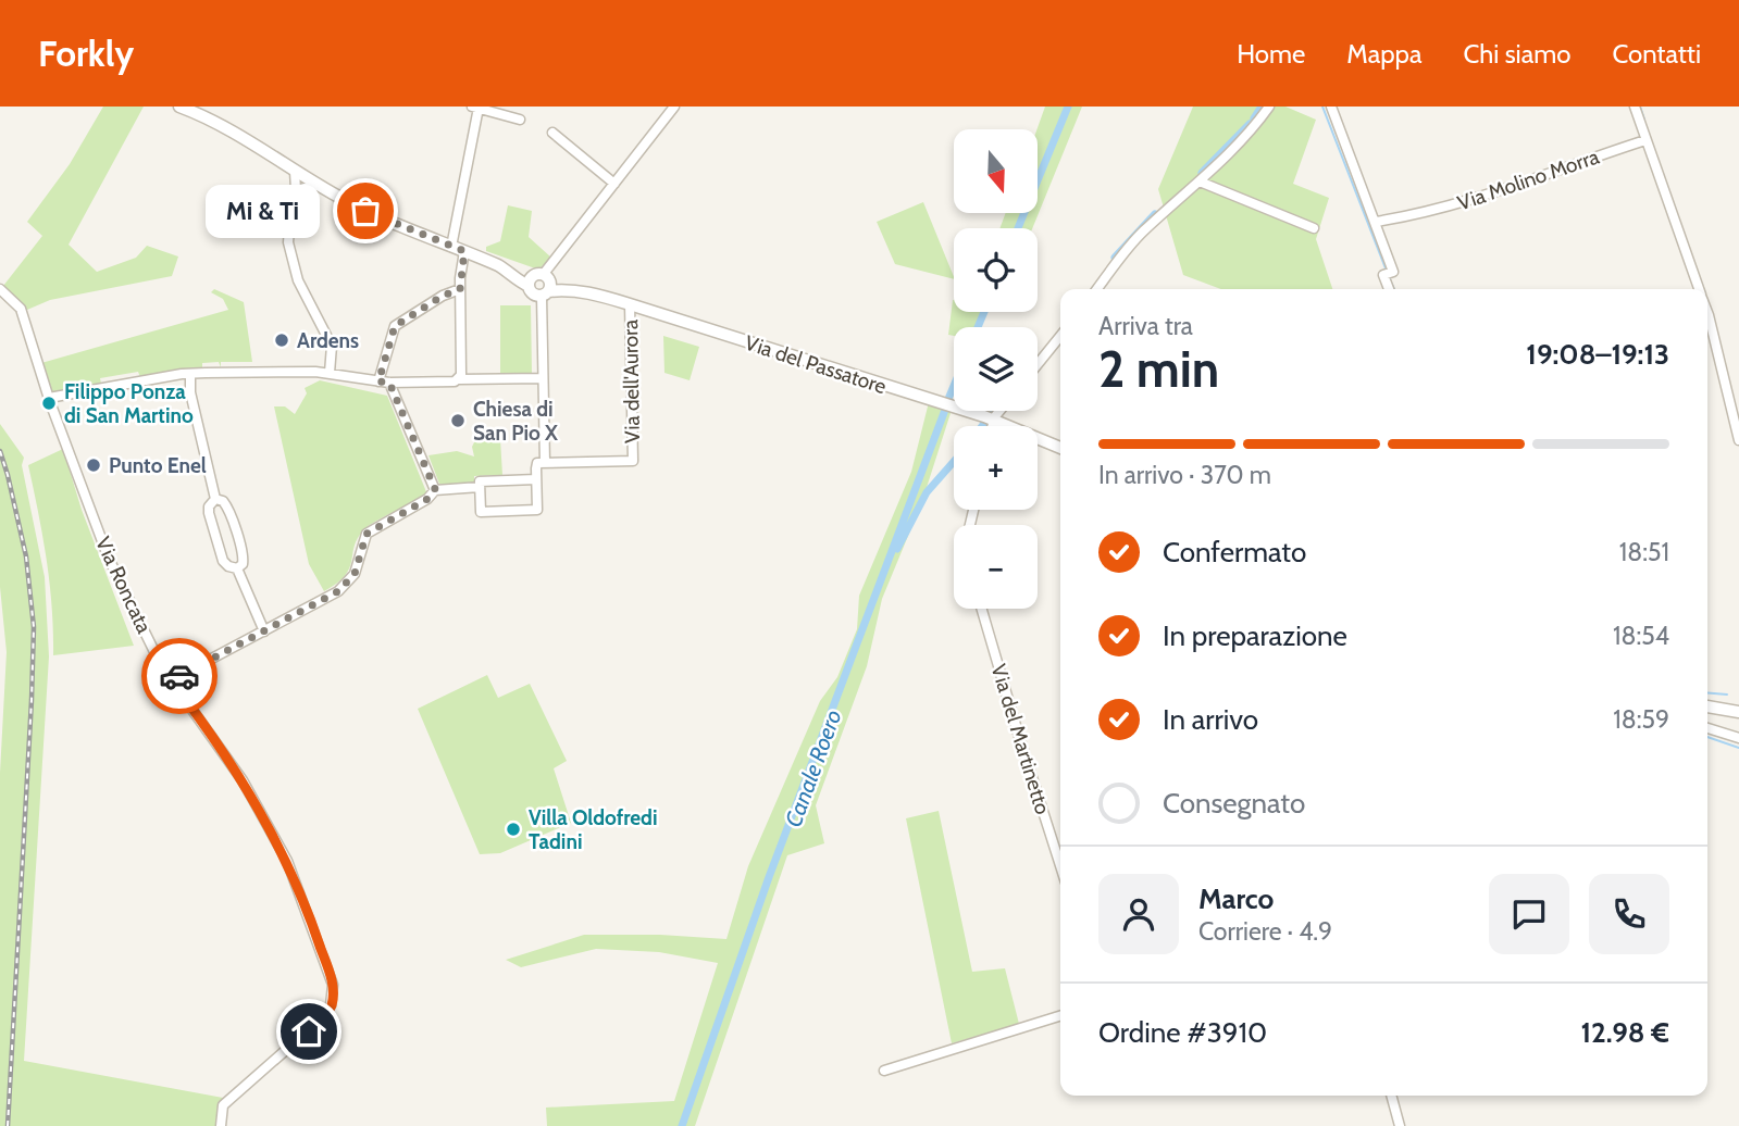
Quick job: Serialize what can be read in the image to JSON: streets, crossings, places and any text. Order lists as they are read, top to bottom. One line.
{"streets":{"street":["Via Molino Morra","Via del Passatore","Via dell'Aurora","Via Roncata","Via del Martinetto"]},"crossings":[["Via del Passatore","Via dell'Aurora"]],"water":["Canale Roero"],"places":["Mi & Ti","Ardens","Filippo Ponza di San Martino","Chiesa di San Pio X","Punto Enel","Villa Oldofredi Tadini"],"north":"bottom","page":{"header":"Forkly","nav":["Home","Mappa","Chi siamo","Contatti"],"map_buttons":["+","−"],"bubble":"Mi & Ti","heading":["2 min","Arriva tra","19:08–19:13"],"panel":["Marco","Corriere · 4.9","Ordine #3910","12.98 €"],"bar":"In arrivo · 370 m","list":[["Confermato","18:51"],["In preparazione","18:54"],["In arrivo","18:59"],"Consegnato"]}}
